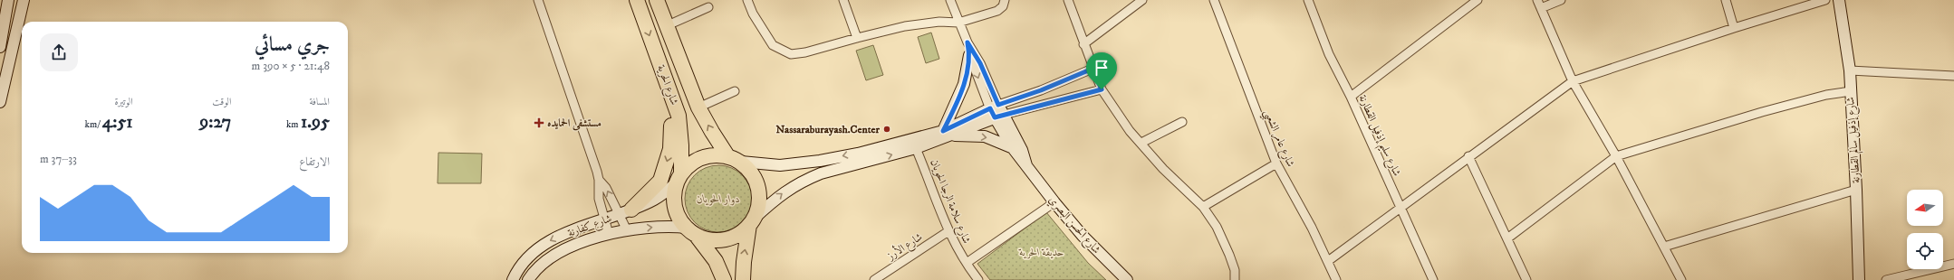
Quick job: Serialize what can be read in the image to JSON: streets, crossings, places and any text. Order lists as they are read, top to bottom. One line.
{"streets":{"highway":["شارع الحرية"],"street":["شارع سليم إذفيل القطارنة","شارع عامر الشعبي","شارع إذفيل سالم القطارنة","شارع سلامة الرجا الحويان","شارع الحسن البصري","شارع كفارنة","شارع الأرز"]},"crossings":[["شارع الحرية","شارع كفارنة"],["شارع سلامة الرجا الحويان","شارع الأرز"]],"parks":["دوار الحويان","حديقة الحرية"],"places":{"health":["مستشفى الحمايده"],"other":["Nassaraburayash.Center"]},"north":"left","page":{"heading":["جري مسائي","21:48 · 5 × 390 m"],"stats":[["المسافة","1.95 km"],["الوقت","9:27"],["الوتيرة","4:51 /km"]],"chart":["الارتفاع","33–37 m"]}}
